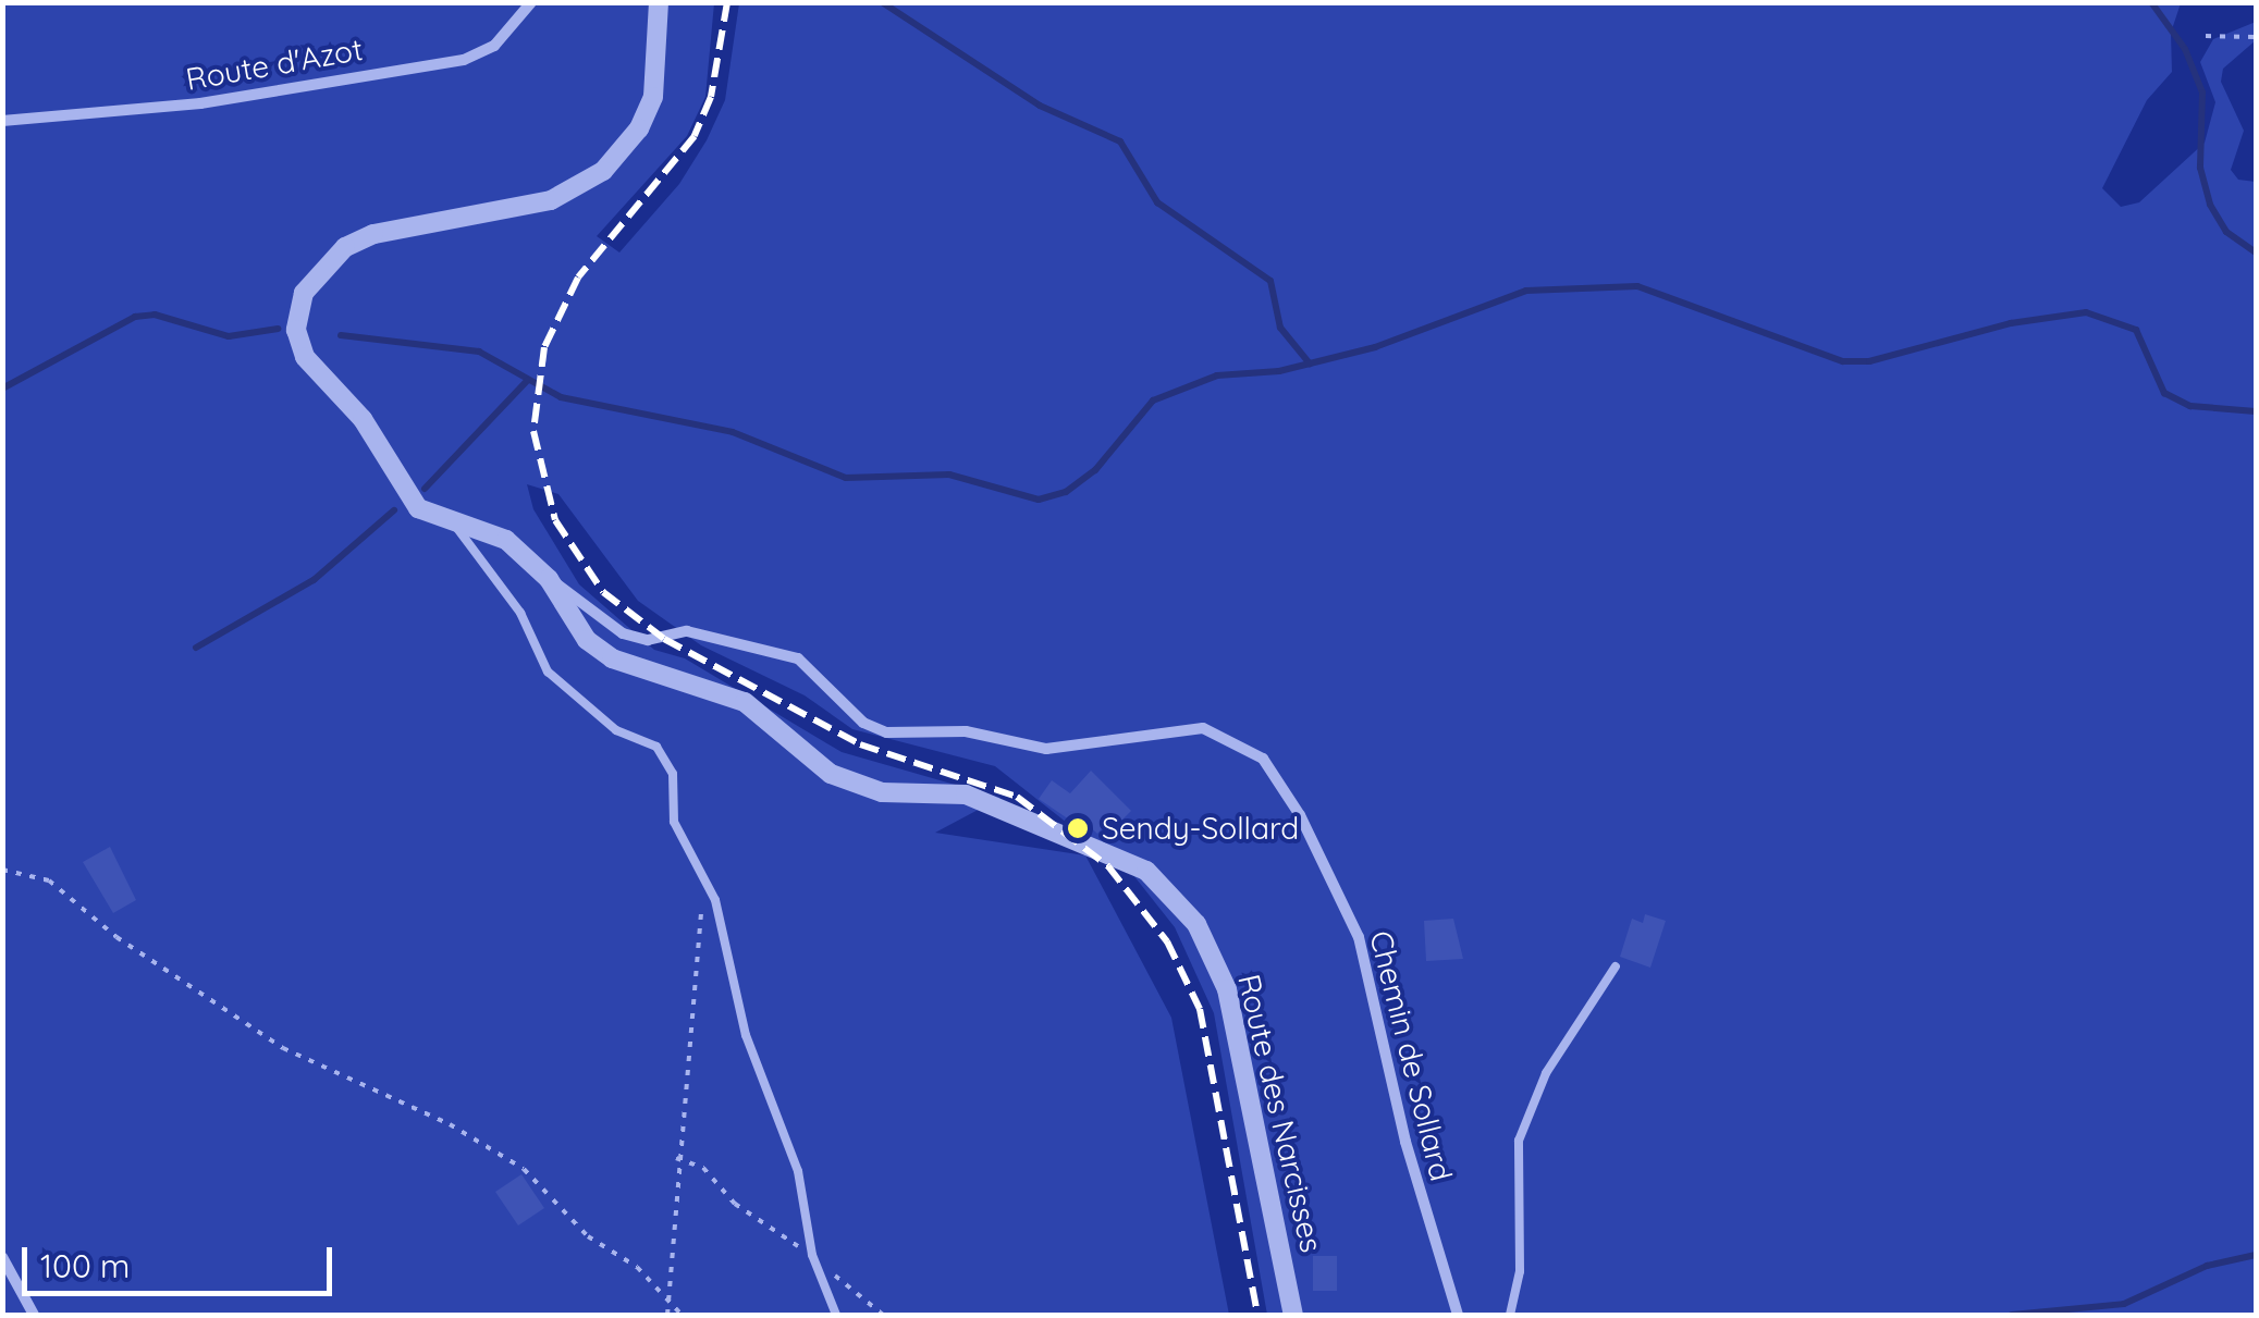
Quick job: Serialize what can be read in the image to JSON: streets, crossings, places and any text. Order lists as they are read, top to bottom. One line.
{"streets":{"street":["Route d'Azot","Chemin de Sollard","Route des Narcisses"]},"crossings":[["Chemin de Sollard","Route des Narcisses"]],"places":["Sendy-Sollard"],"scale_bar":"100 m"}
